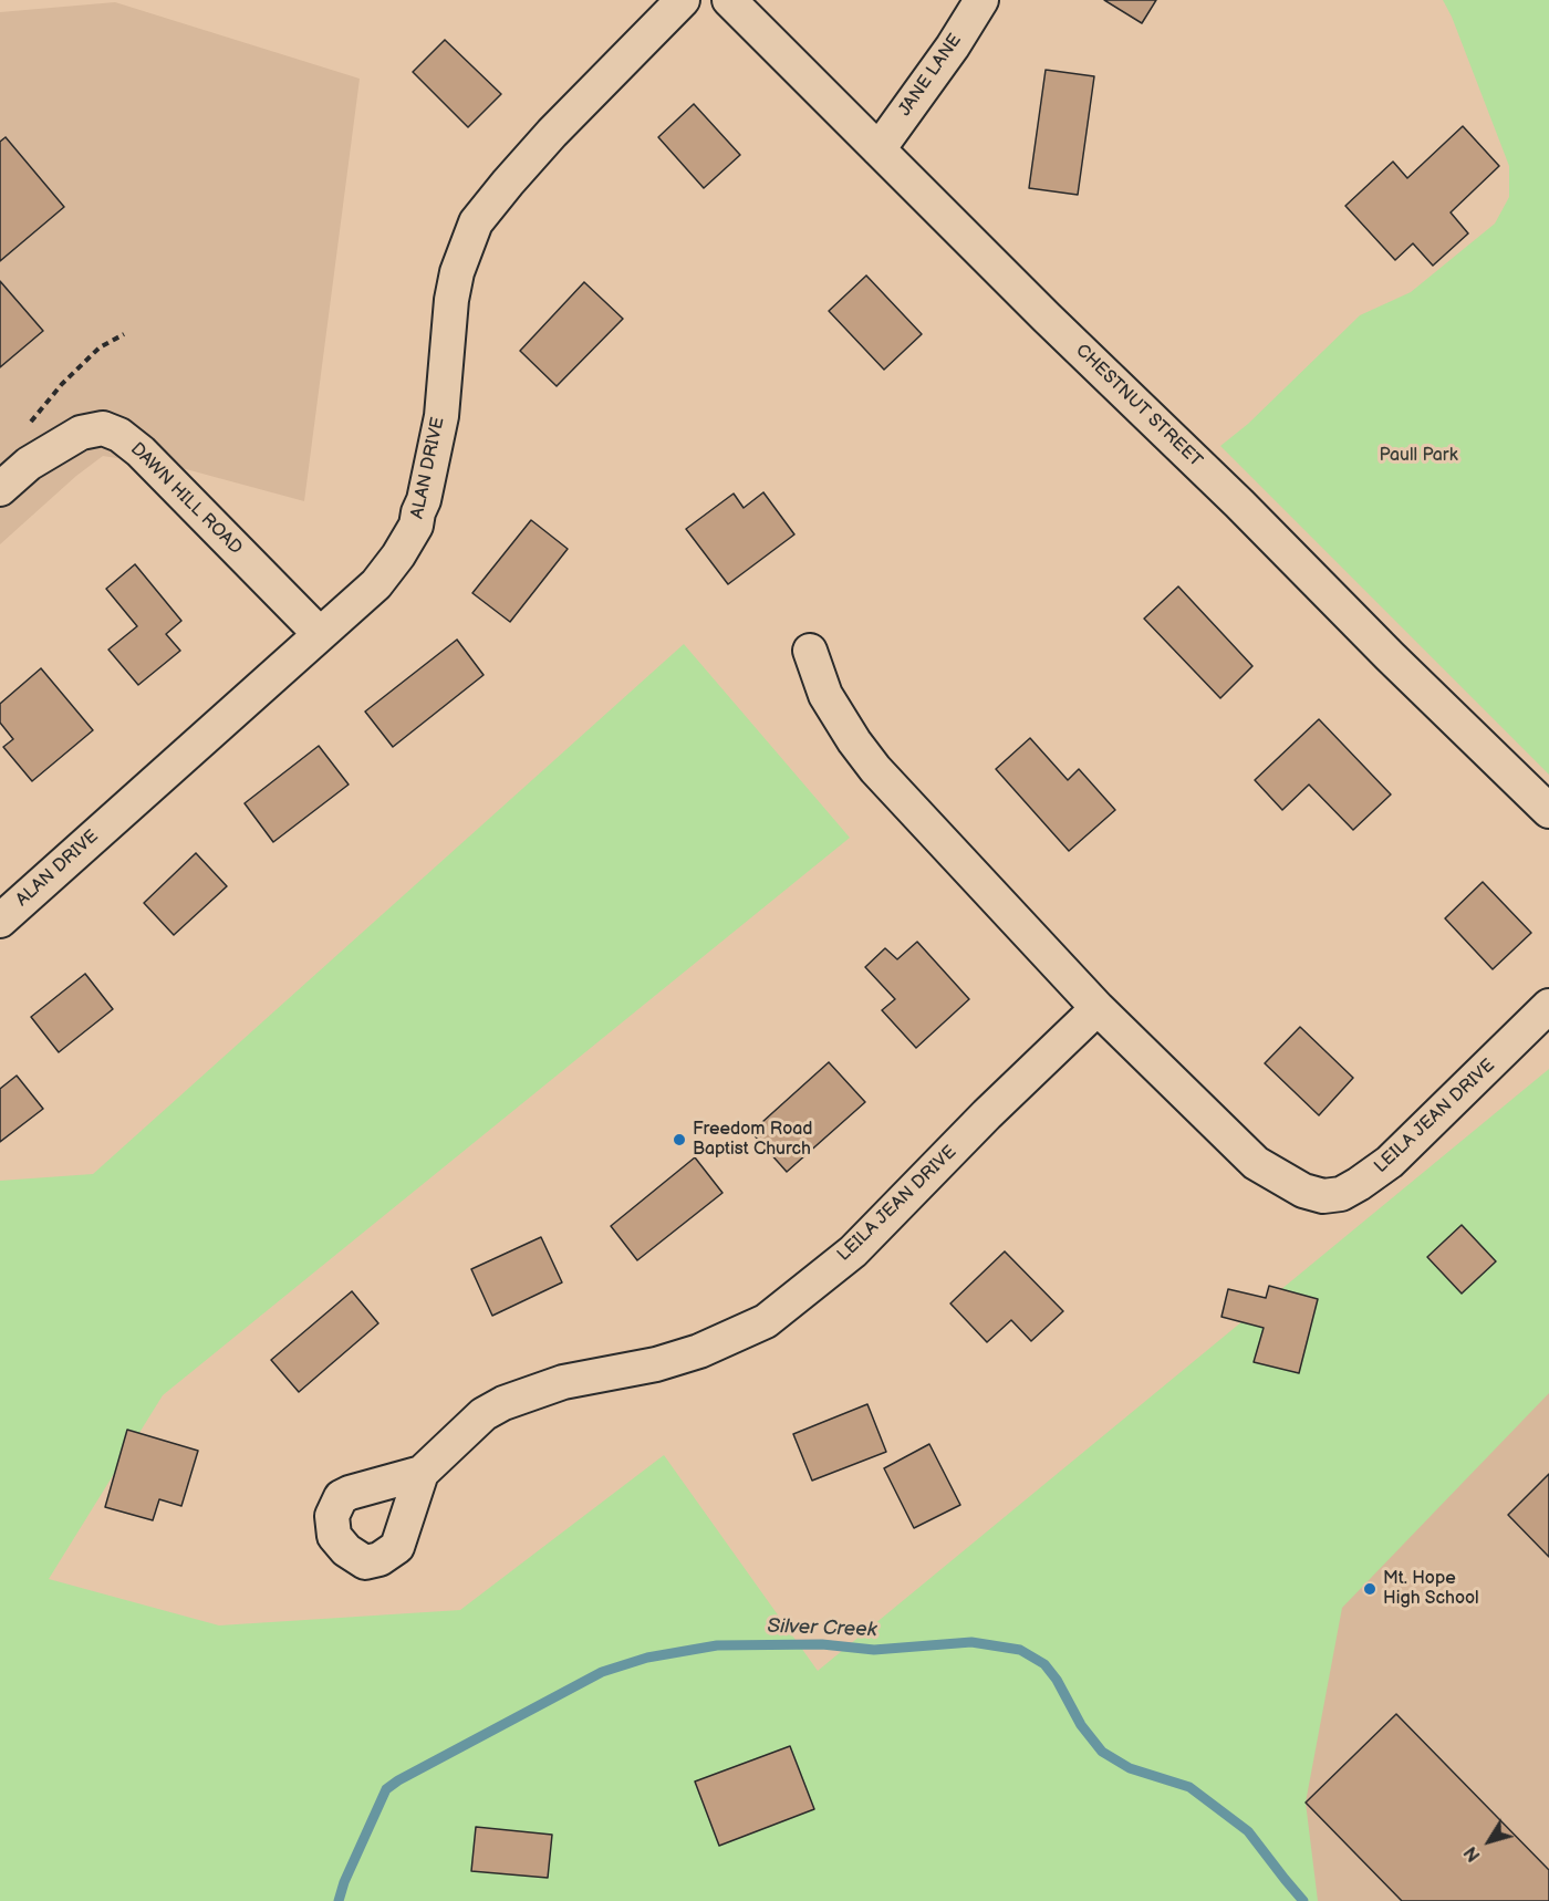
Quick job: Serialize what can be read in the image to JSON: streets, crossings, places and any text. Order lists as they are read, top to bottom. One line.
{"streets":{"street":["JANE LANE","CHESTNUT STREET","ALAN DRIVE","DAWN HILL ROAD","LEILA JEAN DRIVE"]},"crossings":[["JANE LANE","CHESTNUT STREET"],["ALAN DRIVE","DAWN HILL ROAD"]],"water":["Silver Creek"],"parks":["Paull Park"],"places":["Freedom Road Baptist Church","Mt. Hope High School"],"north":"bottom left"}
